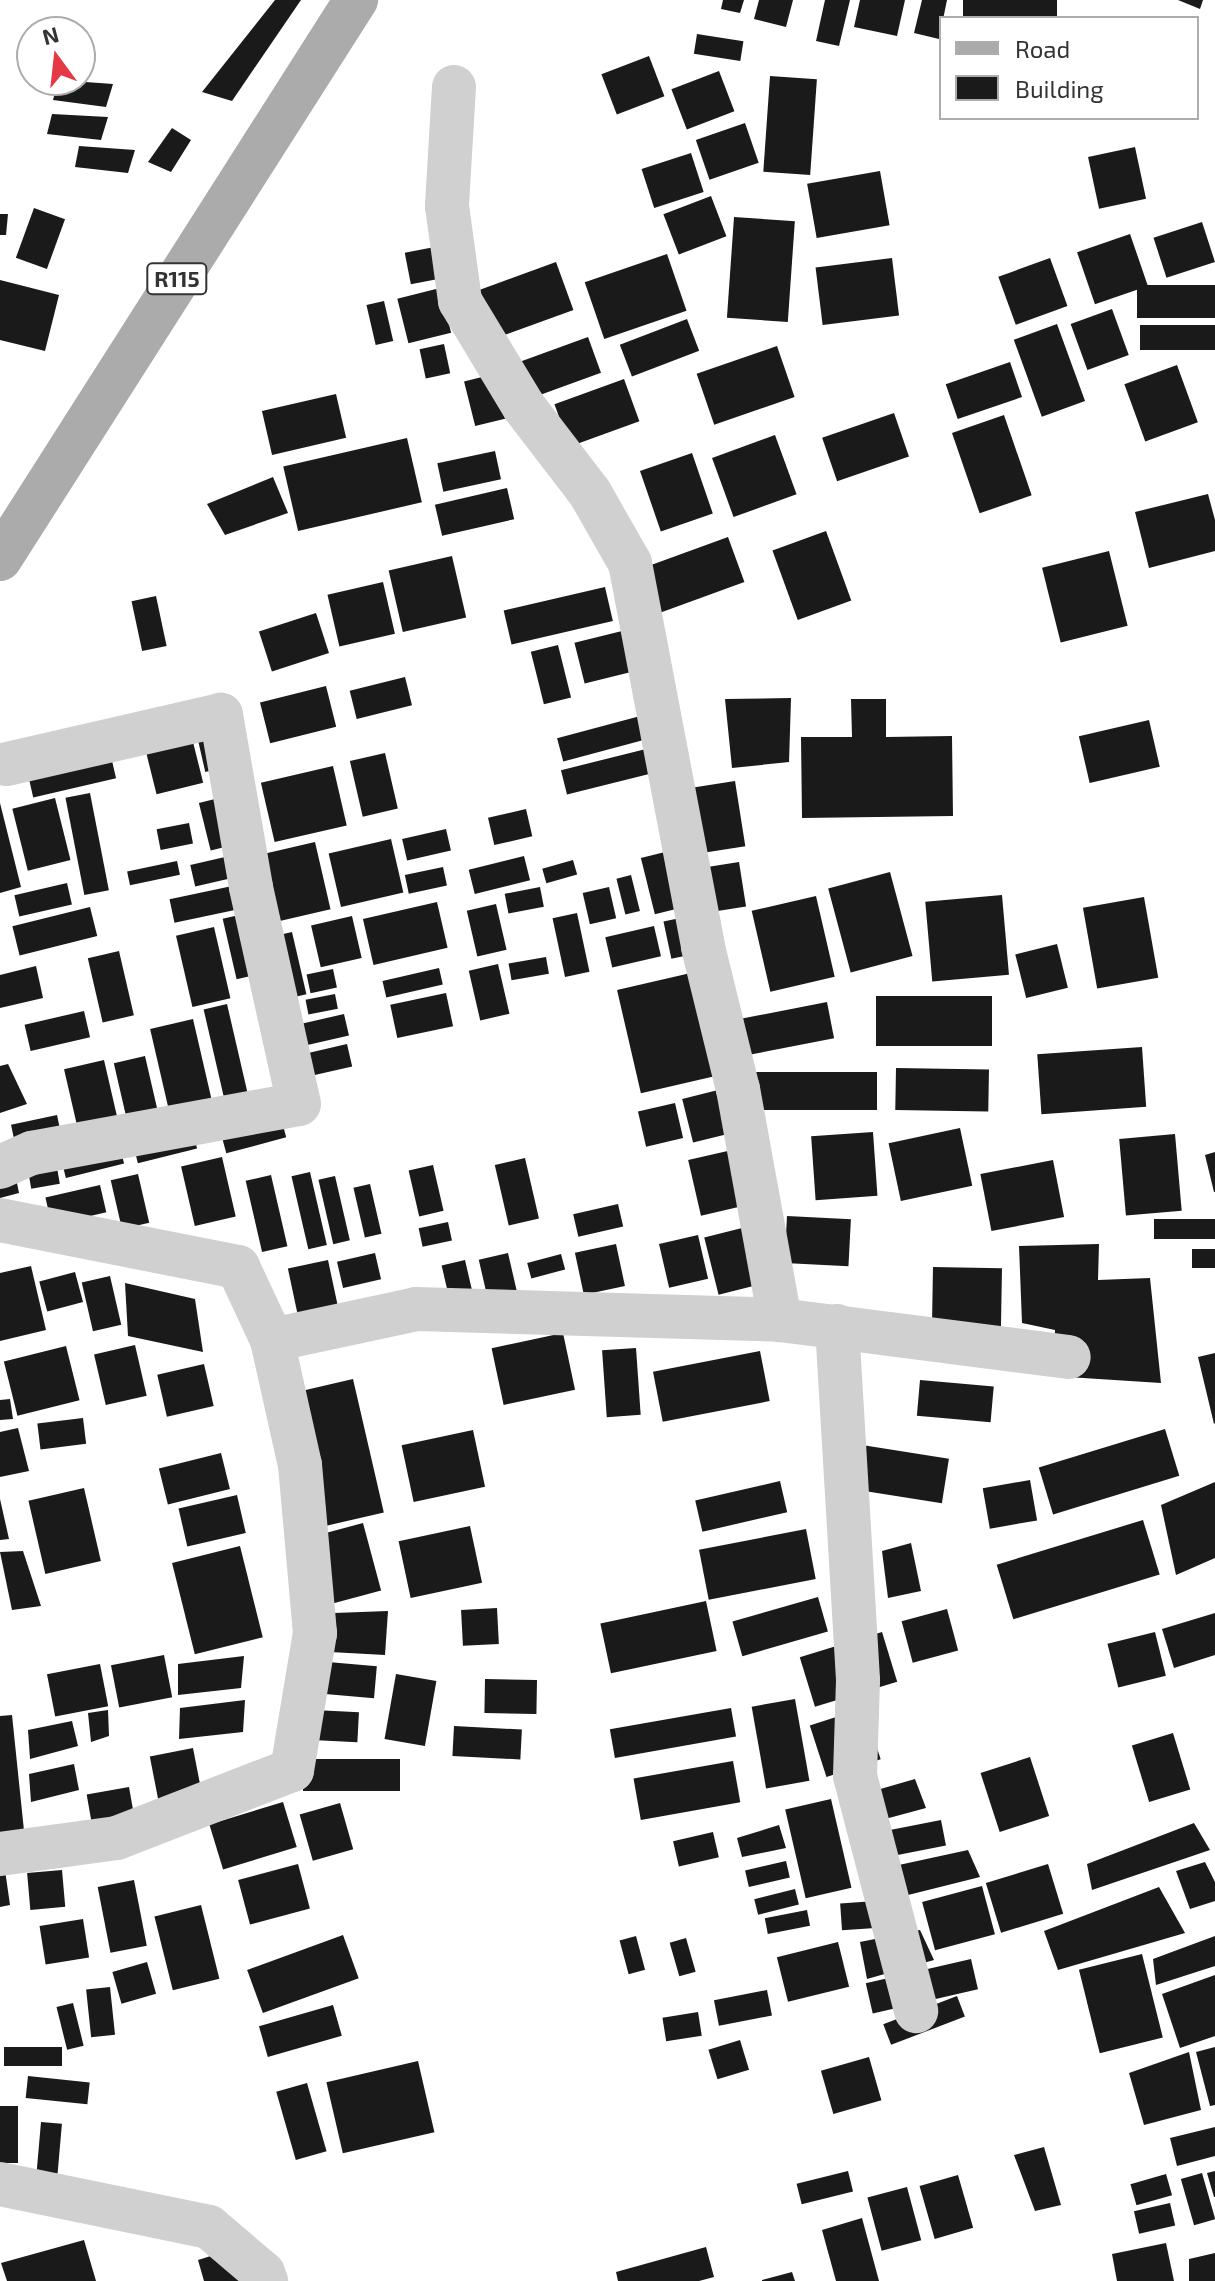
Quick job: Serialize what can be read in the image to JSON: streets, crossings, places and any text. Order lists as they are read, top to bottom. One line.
{"streets":{"main road":["R115"]},"legend":["Road","Building"],"north":"top"}
